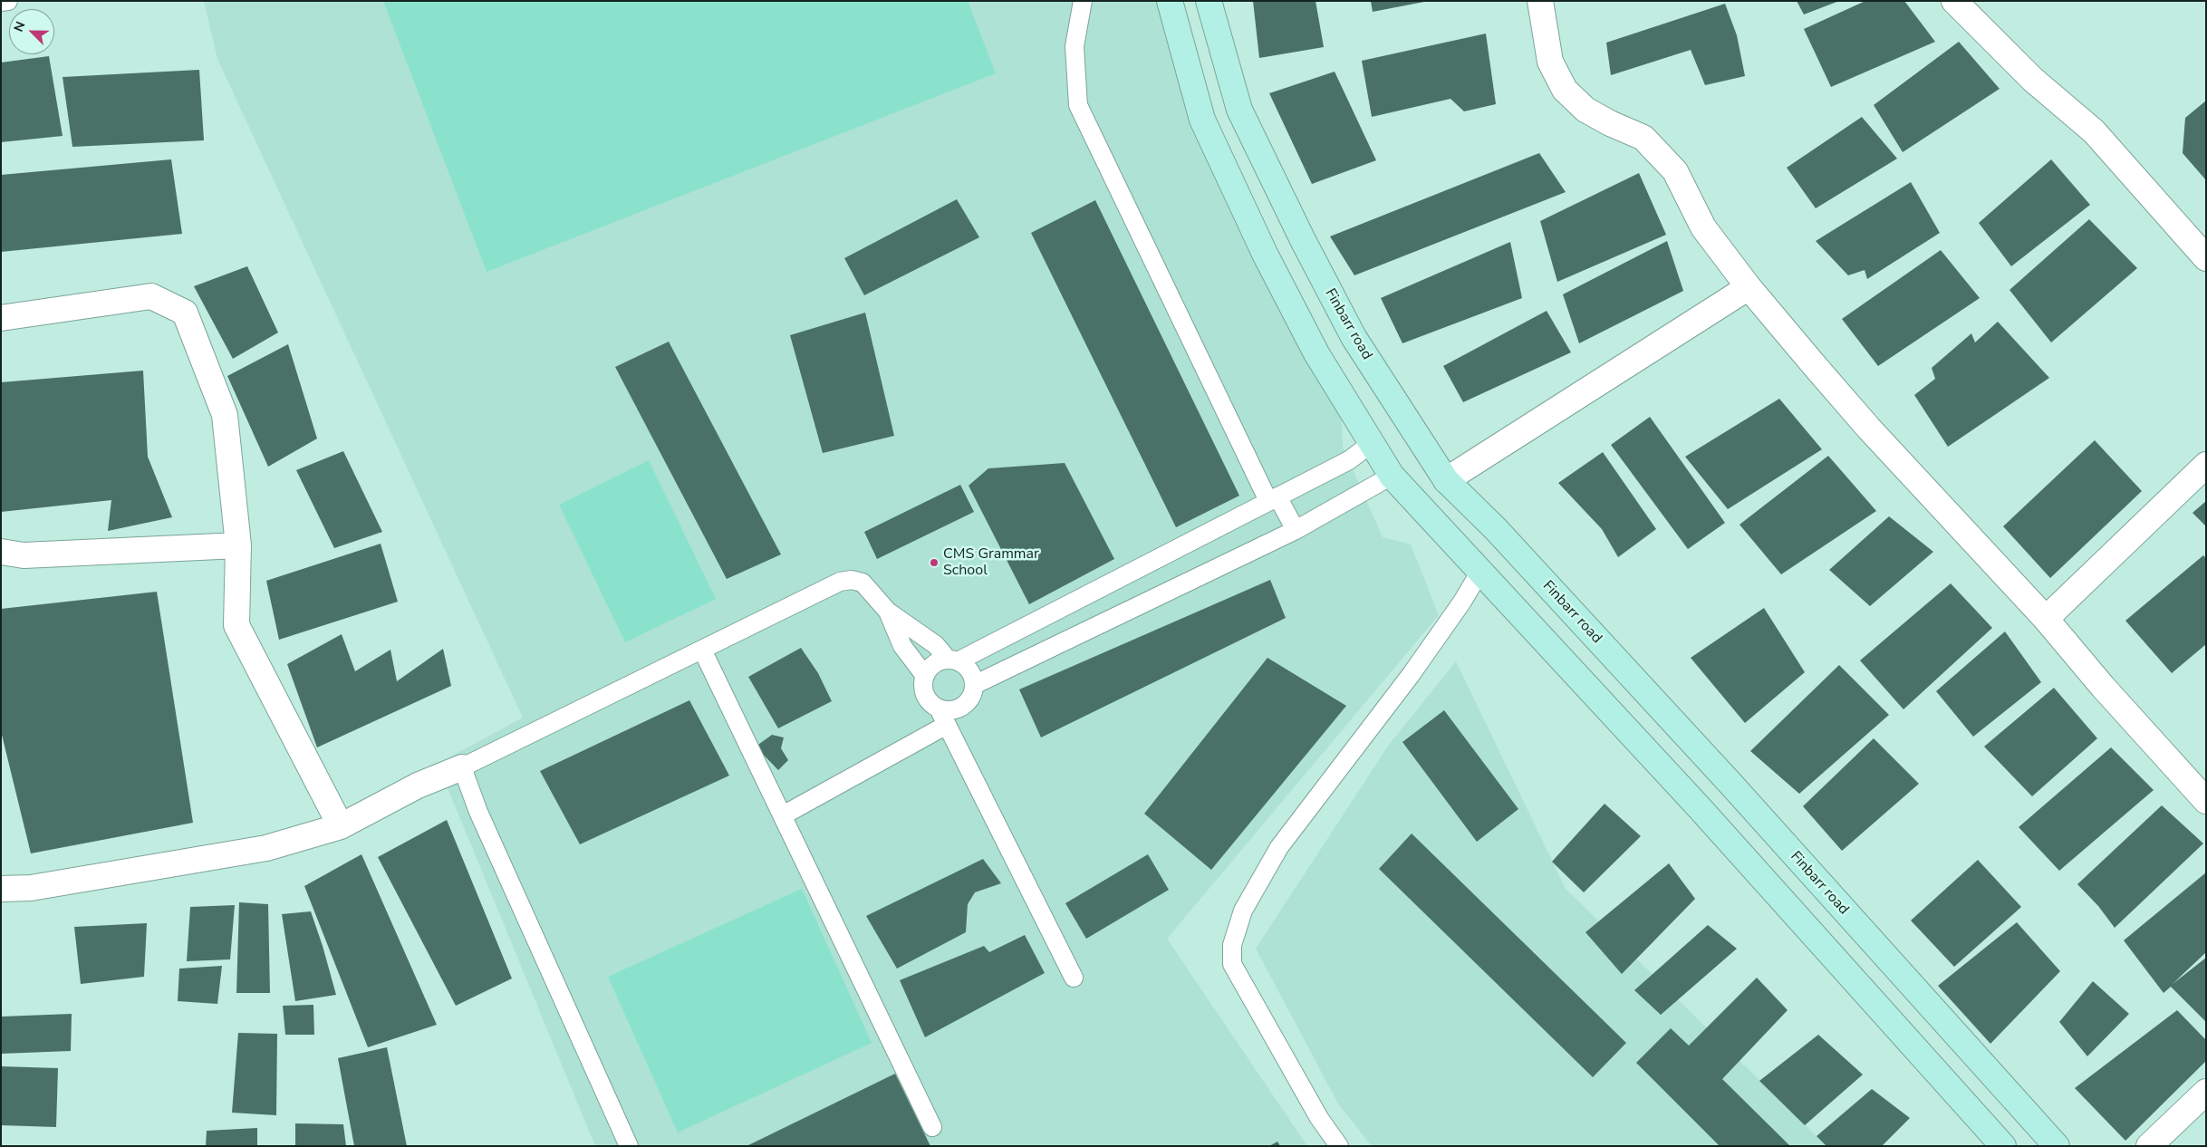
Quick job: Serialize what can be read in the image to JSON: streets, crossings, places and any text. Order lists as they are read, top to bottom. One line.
{"streets":{"main road":["Finbarr road"]},"places":["CMS Grammar School"],"north":"top left"}
